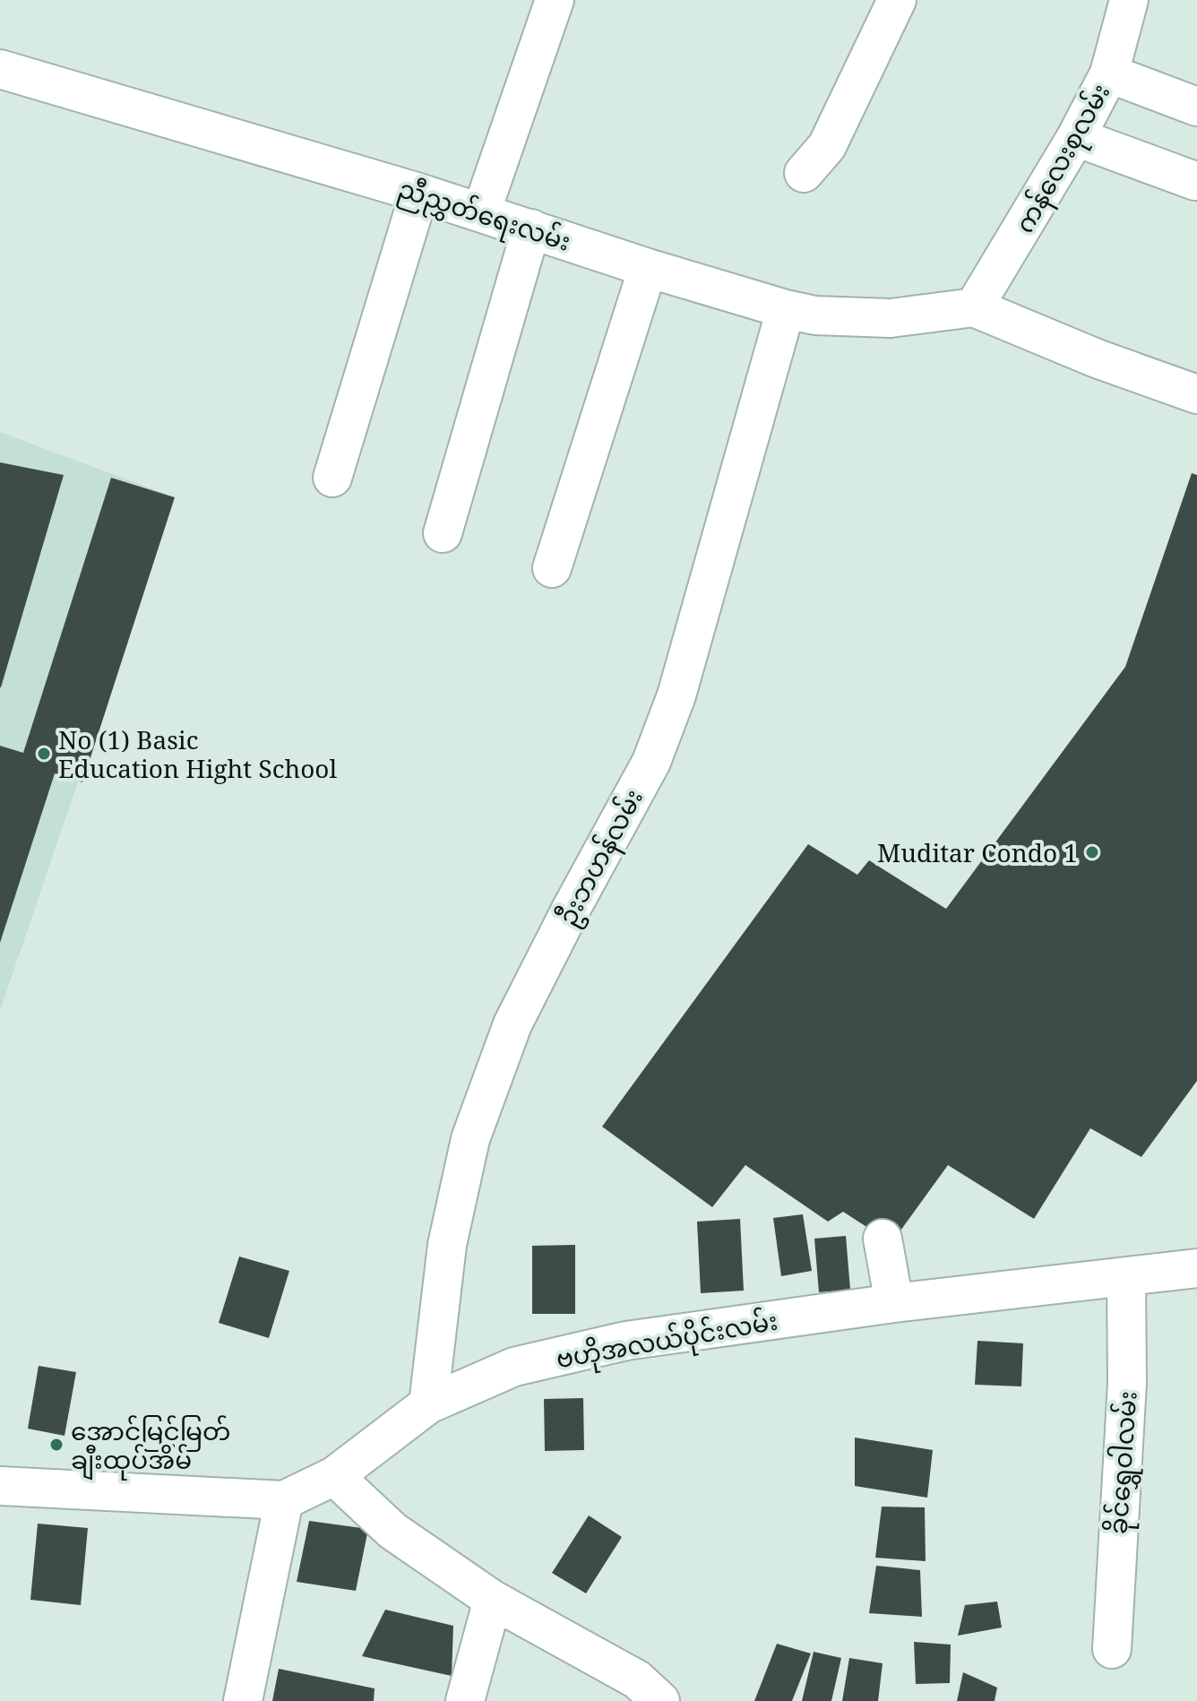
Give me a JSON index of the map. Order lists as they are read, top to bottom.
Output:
{
  "streets": {
    "street": [
      "ကန်လေးစုလမ်း",
      "ညီညွှတ်ရေးလမ်း",
      "ဦးဘဟန်လမ်း",
      "ဗဟိုအလယ်ပိုင်းလမ်း",
      "ခိုင်ရွှေဝါလမ်း"
    ]
  },
  "crossings": [
    ["ကန်လေးစုလမ်း", "ညီညွှတ်ရေးလမ်း"],
    ["ညီညွှတ်ရေးလမ်း", "ဦးဘဟန်လမ်း"],
    ["ဦးဘဟန်လမ်း", "ဗဟိုအလယ်ပိုင်းလမ်း"],
    ["ဗဟိုအလယ်ပိုင်းလမ်း", "ခိုင်ရွှေဝါလမ်း"]
  ],
  "places": ["No (1) Basic Education Hight School", "Muditar Condo 1", "အောင်မြင့်မြတ် ချီးထုပ်အိမ်"]
}
